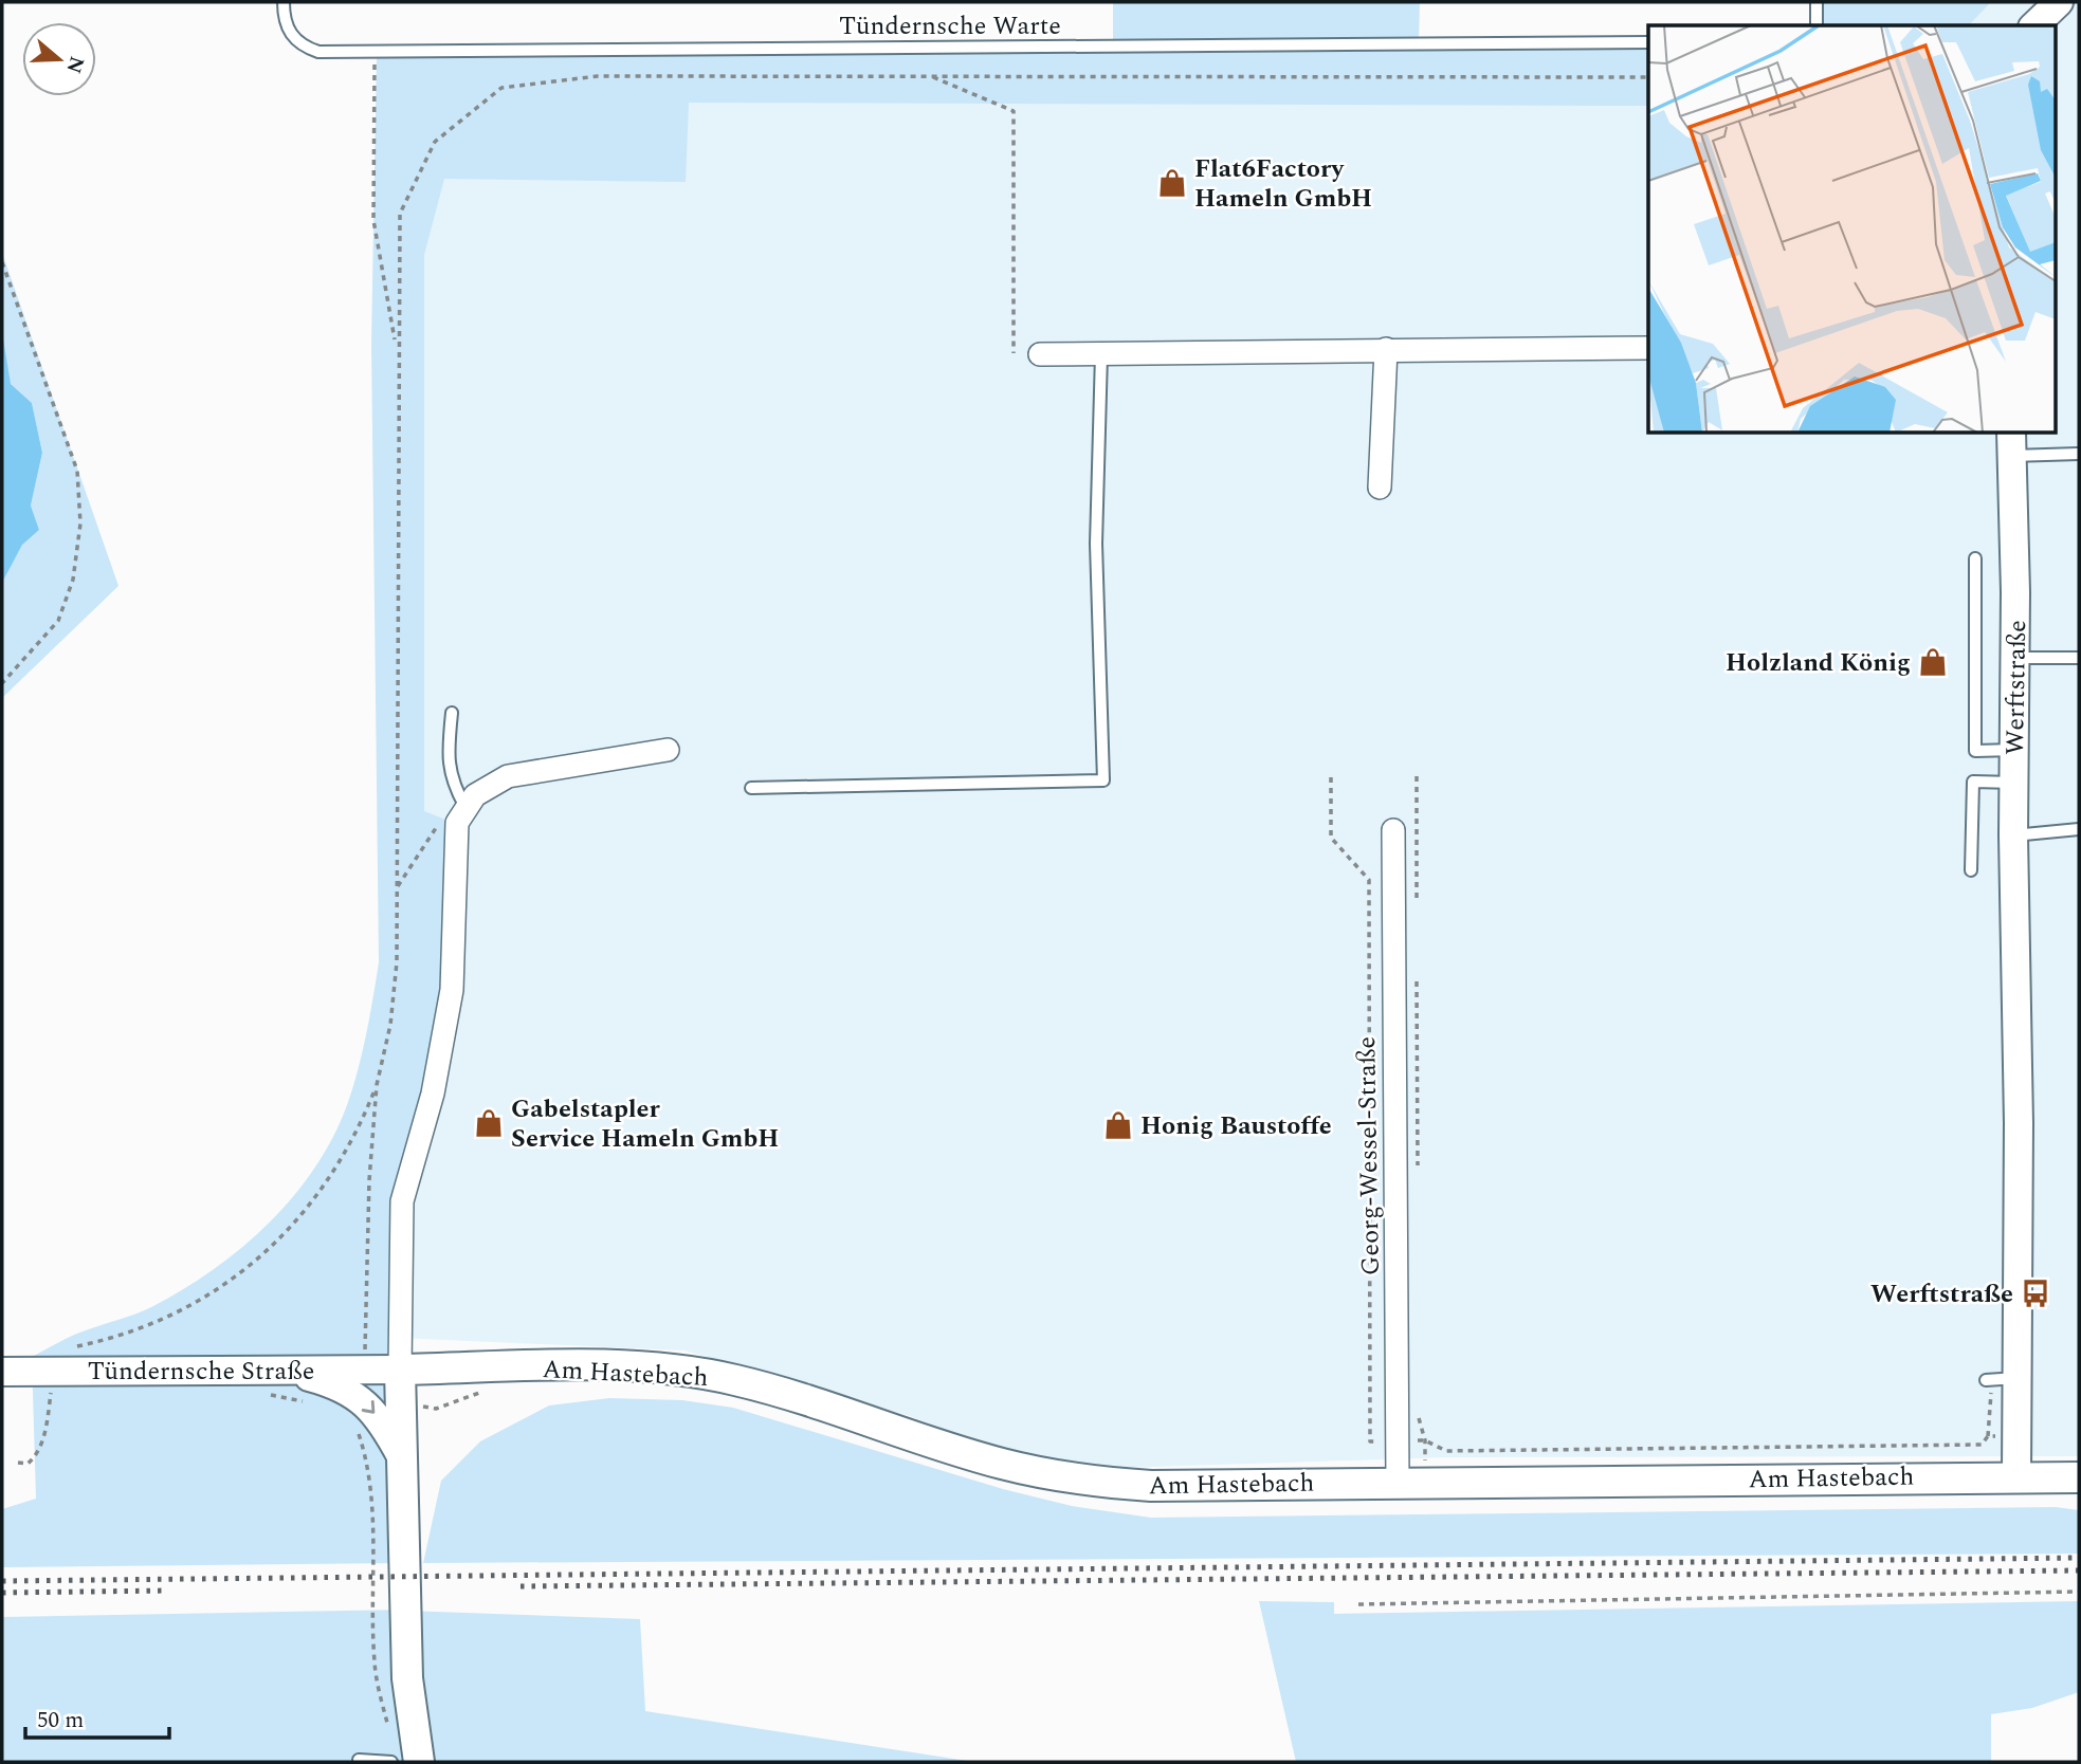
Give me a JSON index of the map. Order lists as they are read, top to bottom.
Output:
{
  "streets": {
    "main road": ["Am Hastebach"],
    "street": ["Werftstraße", "Georg-Wessel-Straße", "Tündernsche Straße"],
    "lane": ["Tündernsche Warte"]
  },
  "crossings": [
    ["Werftstraße", "Am Hastebach"],
    ["Georg-Wessel-Straße", "Am Hastebach"],
    ["Tündernsche Straße", "Am Hastebach"]
  ],
  "places": {
    "shop": [
      "Flat6Factory Hameln GmbH",
      "Holzland König",
      "Gabelstapler Service Hameln GmbH",
      "Honig Baustoffe"
    ],
    "bus stop": ["Werftstraße"]
  },
  "scale_bar": "50 m",
  "north": "right"
}
